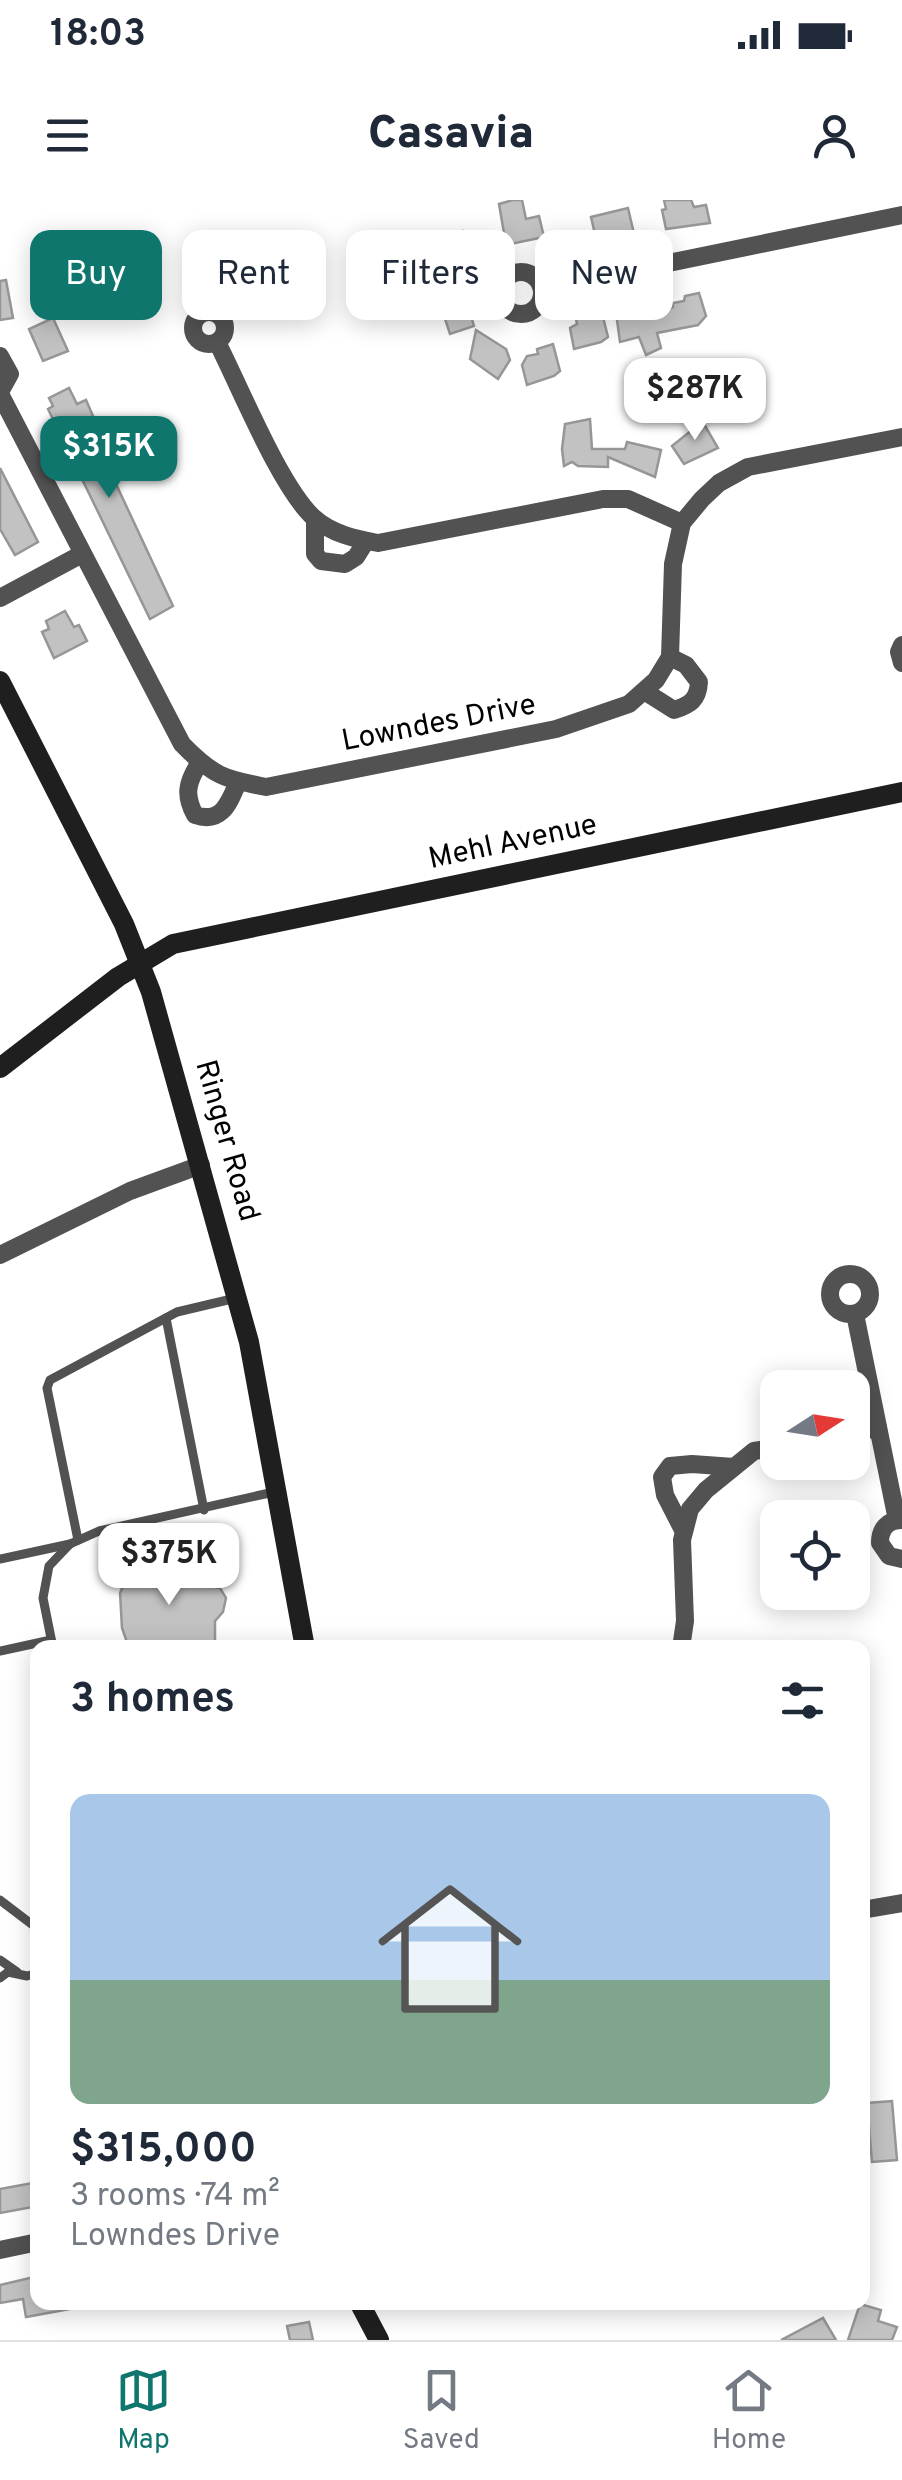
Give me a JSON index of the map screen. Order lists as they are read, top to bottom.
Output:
{
  "streets": {
    "street": ["Lowndes Drive", "Mehl Avenue", "Ringer Road"]
  },
  "crossings": [
    ["Mehl Avenue", "Ringer Road"]
  ],
  "north": "right",
  "page": {
    "status": "18:03",
    "header": "Casavia",
    "chip": [
      "Buy",
      "Rent",
      "Filters",
      "New"
    ],
    "price": ["$287K", "$315K", "$375K"],
    "heading": "3 homes",
    "list": [
      {
        "name": "$315,000",
        "note": "3 rooms · 74 m² · Lowndes Drive"
      }
    ],
    "tabs": ["Map", "Saved", "Home"]
  }
}
